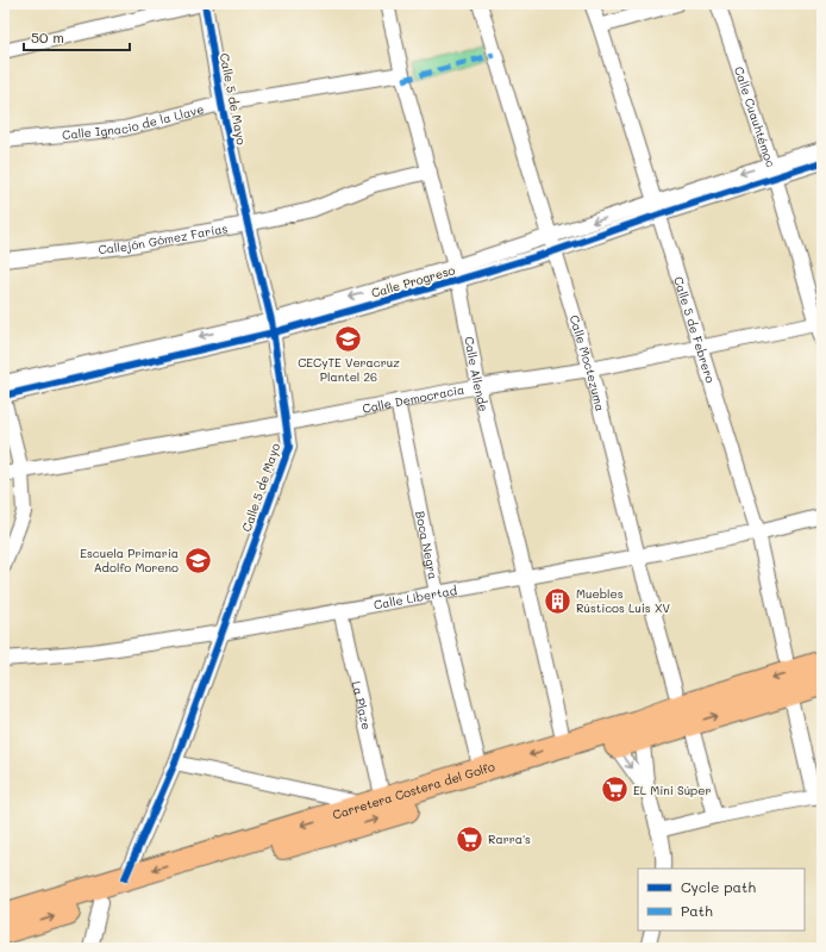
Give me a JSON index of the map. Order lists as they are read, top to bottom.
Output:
{
  "streets": {
    "main road": ["Carretera Costera del Golfo"],
    "street": [
      "Calle 5 de Mayo",
      "Calle Cuauhtémoc",
      "Calle Ignacio de la Llave",
      "Callejón Gómez Farías",
      "Calle Progreso",
      "Calle 5 de Febrero",
      "Calle Moctezuma",
      "Calle Allende",
      "Calle Democracia",
      "Boca Negra",
      "Calle Libertad",
      "La Plaze"
    ]
  },
  "crossings": [
    ["Calle 5 de Mayo", "Calle Ignacio de la Llave"],
    ["Calle 5 de Mayo", "Callejón Gómez Farías"],
    ["Calle 5 de Mayo", "Calle Progreso"],
    ["Calle 5 de Mayo", "Calle Democracia"],
    ["Calle 5 de Mayo", "Calle Libertad"],
    ["Calle 5 de Mayo", "Carretera Costera del Golfo"],
    ["Calle Cuauhtémoc", "Calle Progreso"],
    ["Calle Cuauhtémoc", "Calle Democracia"],
    ["Calle Ignacio de la Llave", "Calle Allende"],
    ["Callejón Gómez Farías", "Calle Allende"],
    ["Calle Progreso", "Calle 5 de Febrero"],
    ["Calle Progreso", "Calle Moctezuma"],
    ["Calle Progreso", "Calle Allende"],
    ["Calle 5 de Febrero", "Calle Democracia"],
    ["Calle 5 de Febrero", "Calle Libertad"],
    ["Calle Moctezuma", "Calle Democracia"],
    ["Calle Moctezuma", "Calle Libertad"],
    ["Calle Moctezuma", "Carretera Costera del Golfo"],
    ["Calle Allende", "Calle Democracia"],
    ["Calle Allende", "Calle Libertad"],
    ["Calle Allende", "Carretera Costera del Golfo"],
    ["Calle Democracia", "Boca Negra"],
    ["Boca Negra", "Calle Libertad"],
    ["Boca Negra", "Carretera Costera del Golfo"],
    ["Calle Libertad", "La Plaze"],
    ["La Plaze", "Carretera Costera del Golfo"]
  ],
  "places": {
    "school or university": ["CECyTE Veracruz Plantel 26", "Escuela Primaria Adolfo Moreno"],
    "building": ["Muebles Rústicos Luis XV"],
    "supermarket": ["EL Mini Súper", "Rarra's"]
  },
  "legend": ["Cycle path", "Path"],
  "scale_bar": "50 m"
}
